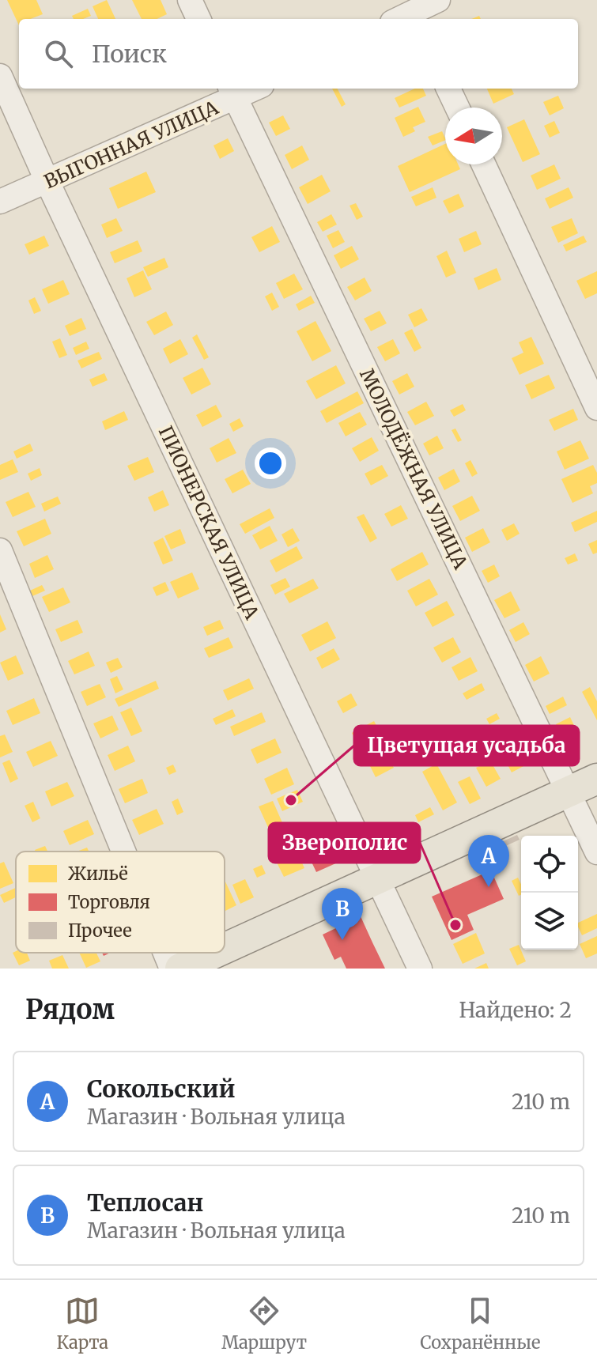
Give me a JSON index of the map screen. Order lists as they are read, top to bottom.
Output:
{
  "streets": {
    "street": ["ВЫГОННАЯ УЛИЦА", "МОЛОДЁЖНАЯ УЛИЦА", "ПИОНЕРСКАЯ УЛИЦА"]
  },
  "crossings": [
    ["ВЫГОННАЯ УЛИЦА", "МОЛОДЁЖНАЯ УЛИЦА"],
    ["ВЫГОННАЯ УЛИЦА", "ПИОНЕРСКАЯ УЛИЦА"]
  ],
  "places": ["Цветущая усадьба", "Зверополис"],
  "legend": ["Жильё", "Торговля", "Прочее"],
  "north": "left",
  "page": {
    "search": "Поиск",
    "pins": ["A", "B"],
    "heading": ["Рядом", "Найдено: 2"],
    "list": [
      {
        "mark": "A",
        "name": "Сокольский",
        "note": "Магазин · Вольная улица",
        "value": "210 m"
      },
      {
        "mark": "B",
        "name": "Теплосан",
        "note": "Магазин · Вольная улица",
        "value": "210 m"
      }
    ],
    "nav": ["Карта", "Маршрут", "Сохранённые"]
  }
}
